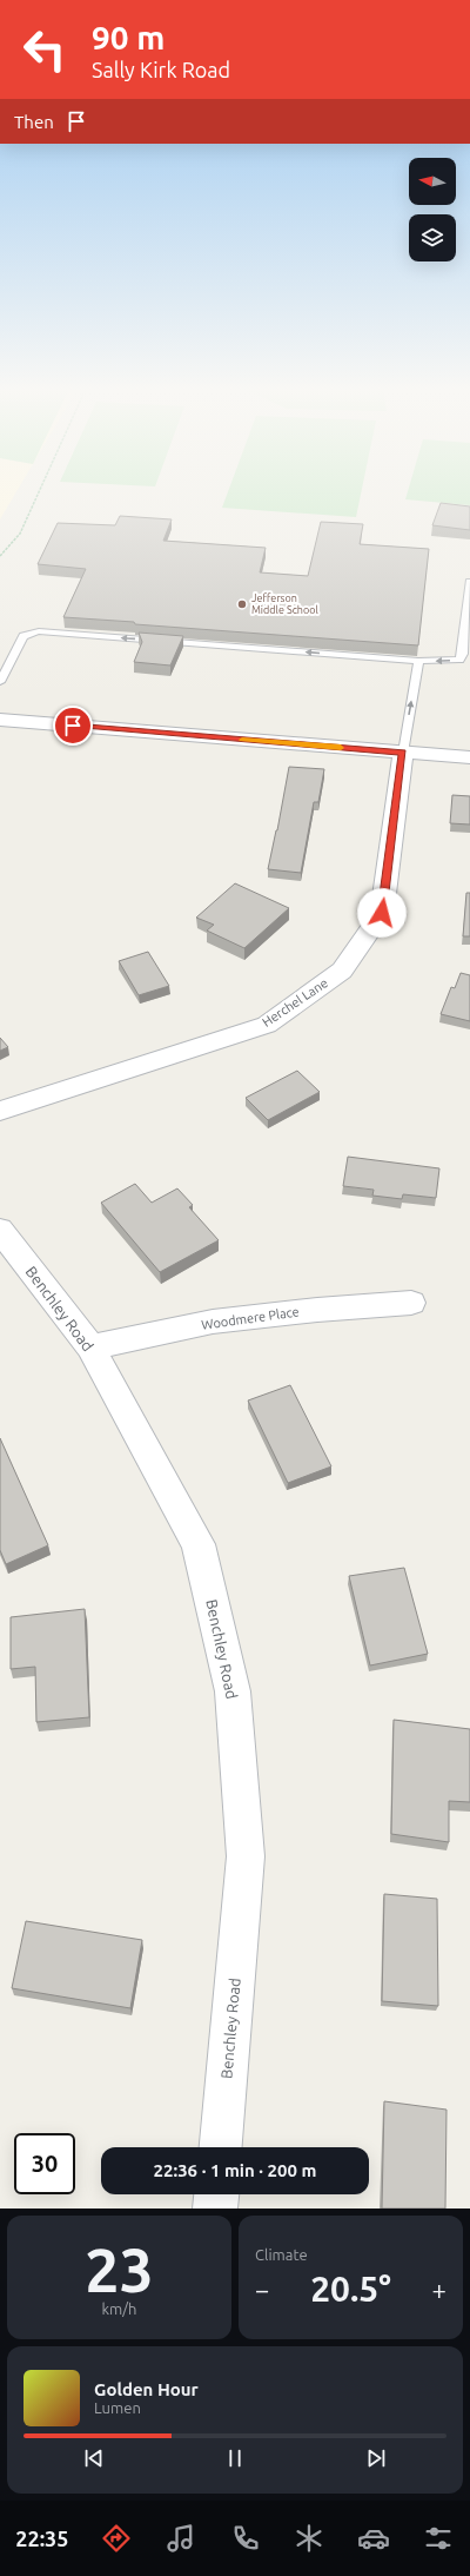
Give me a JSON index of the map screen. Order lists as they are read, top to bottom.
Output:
{
  "streets": {
    "street": ["Herchel Lane", "Benchley Road", "Woodmere Place"]
  },
  "crossings": [
    ["Benchley Road", "Woodmere Place"]
  ],
  "places": ["Jefferson Middle School"],
  "north": "left",
  "page": {
    "turn": ["90 m", "Sally Kirk Road"],
    "then": "Then",
    "limit": "30",
    "trip": "22:36 · 1 min · 200 m",
    "tile": [
      ["23", "km/h"],
      "Climate"
    ],
    "heat": ["−", "20.5°", "+"],
    "song": ["Golden Hour", "Lumen"],
    "tabs": "22:35"
  }
}
